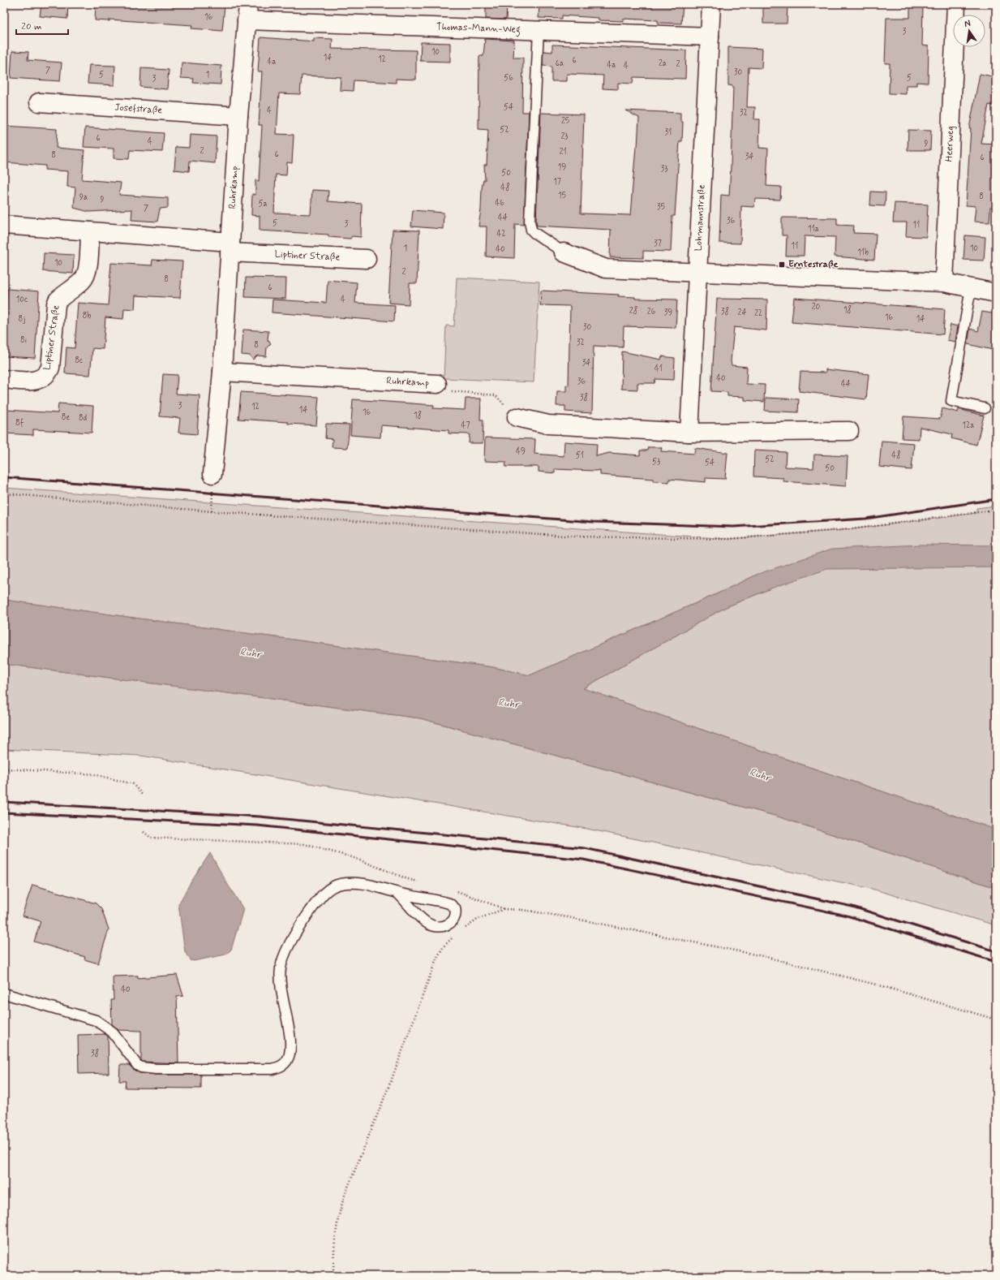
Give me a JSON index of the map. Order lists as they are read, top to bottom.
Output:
{
  "streets": {
    "street": [
      "Thomas-Mann-Weg",
      "Josefstraße",
      "Heerweg",
      "Ruhrkamp",
      "Lohmannstraße",
      "Liptiner Straße"
    ]
  },
  "crossings": [
    ["Thomas-Mann-Weg", "Ruhrkamp"],
    ["Thomas-Mann-Weg", "Lohmannstraße"],
    ["Josefstraße", "Ruhrkamp"],
    ["Ruhrkamp", "Liptiner Straße"]
  ],
  "water": ["Ruhr"],
  "places": {
    "transit": ["Erntestraße"]
  },
  "house_numbers": [
    "16",
    "3",
    "10",
    "14",
    "12",
    "6",
    "4a",
    "6a",
    "2a",
    "2",
    "4a",
    "4",
    "7",
    "30",
    "5",
    "1",
    "56",
    "5",
    "3",
    "54",
    "4",
    "32",
    "25",
    "52",
    "31",
    "23",
    "6",
    "4",
    "9",
    "2",
    "21",
    "6",
    "8",
    "34",
    "6",
    "19",
    "33",
    "50",
    "17",
    "48",
    "15",
    "8",
    "9a",
    "9",
    "46",
    "5a",
    "35",
    "7",
    "44",
    "36",
    "5",
    "3",
    "11",
    "11a",
    "42",
    "37",
    "11",
    "1",
    "10",
    "40",
    "11b",
    "10",
    "2",
    "8",
    "6",
    "10c",
    "4",
    "20",
    "18",
    "28",
    "26",
    "38",
    "39",
    "24",
    "22",
    "8b",
    "16",
    "8j",
    "14",
    "30",
    "8i",
    "32",
    "8",
    "8c",
    "34",
    "41",
    "40",
    "36",
    "44",
    "38",
    "3",
    "12",
    "14",
    "16",
    "18",
    "8e",
    "8d",
    "8f",
    "47",
    "12a",
    "49",
    "51",
    "48",
    "52",
    "53",
    "54",
    "50",
    "40",
    "38"
  ],
  "scale_bar": "20 m",
  "north": "top"
}
